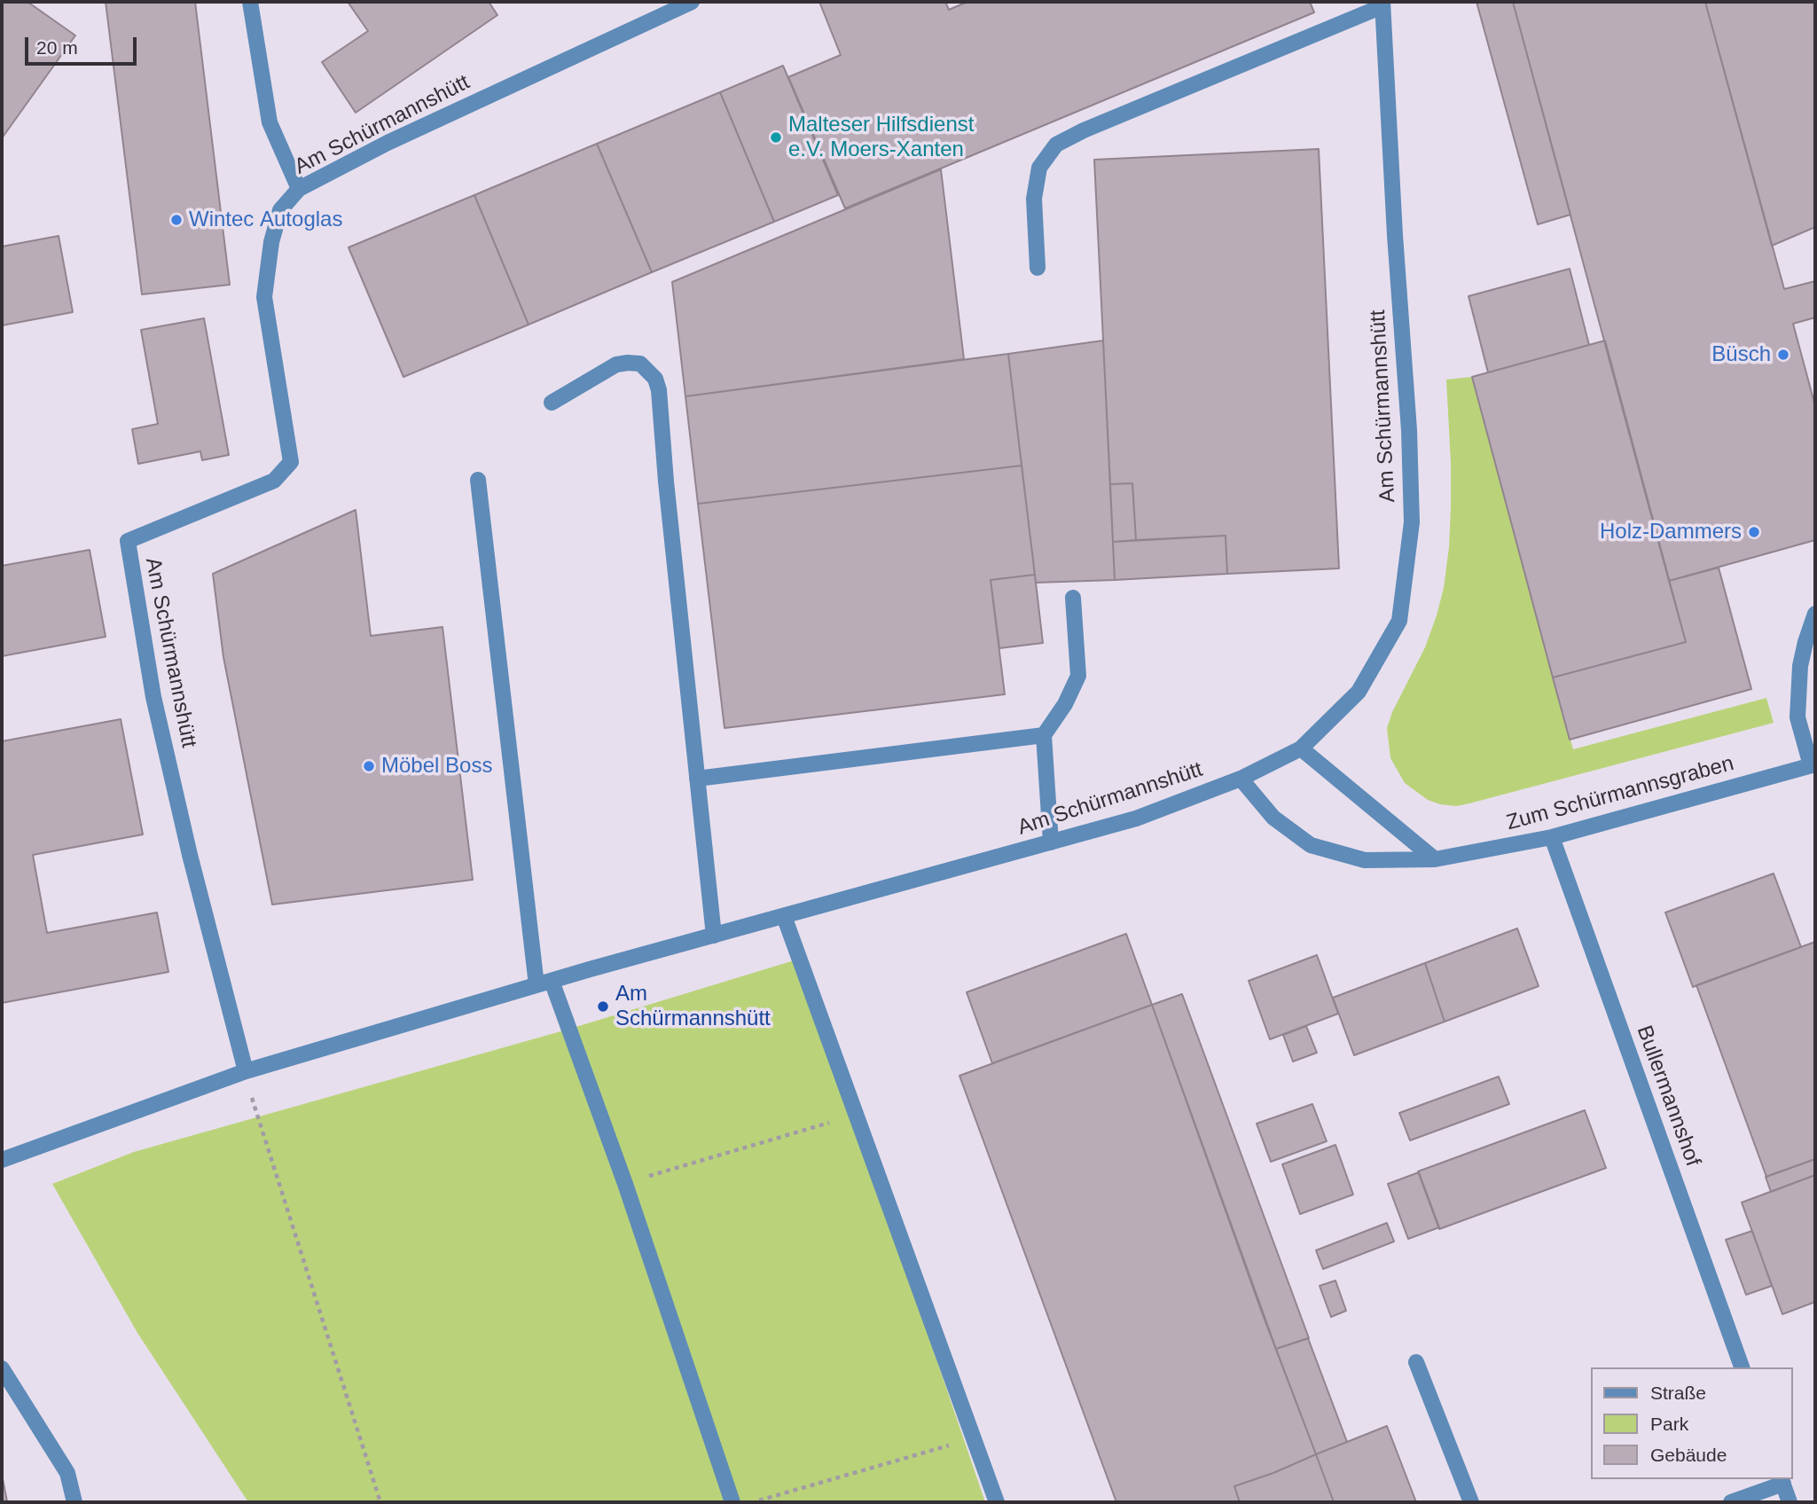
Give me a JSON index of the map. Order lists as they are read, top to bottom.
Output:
{
  "streets": {
    "street": ["Am Schürmannshütt", "Zum Schürmannsgraben", "Bullermannshof"]
  },
  "crossings": [
    ["Am Schürmannshütt", "Zum Schürmannsgraben"],
    ["Zum Schürmannsgraben", "Bullermannshof"]
  ],
  "places": [
    "Malteser Hilfsdienst e.V. Moers-Xanten",
    "Wintec Autoglas",
    "Büsch",
    "Holz-Dammers",
    "Möbel Boss",
    "Am Schürmannshütt"
  ],
  "legend": ["Straße", "Park", "Gebäude"],
  "scale_bar": "20 m"
}
